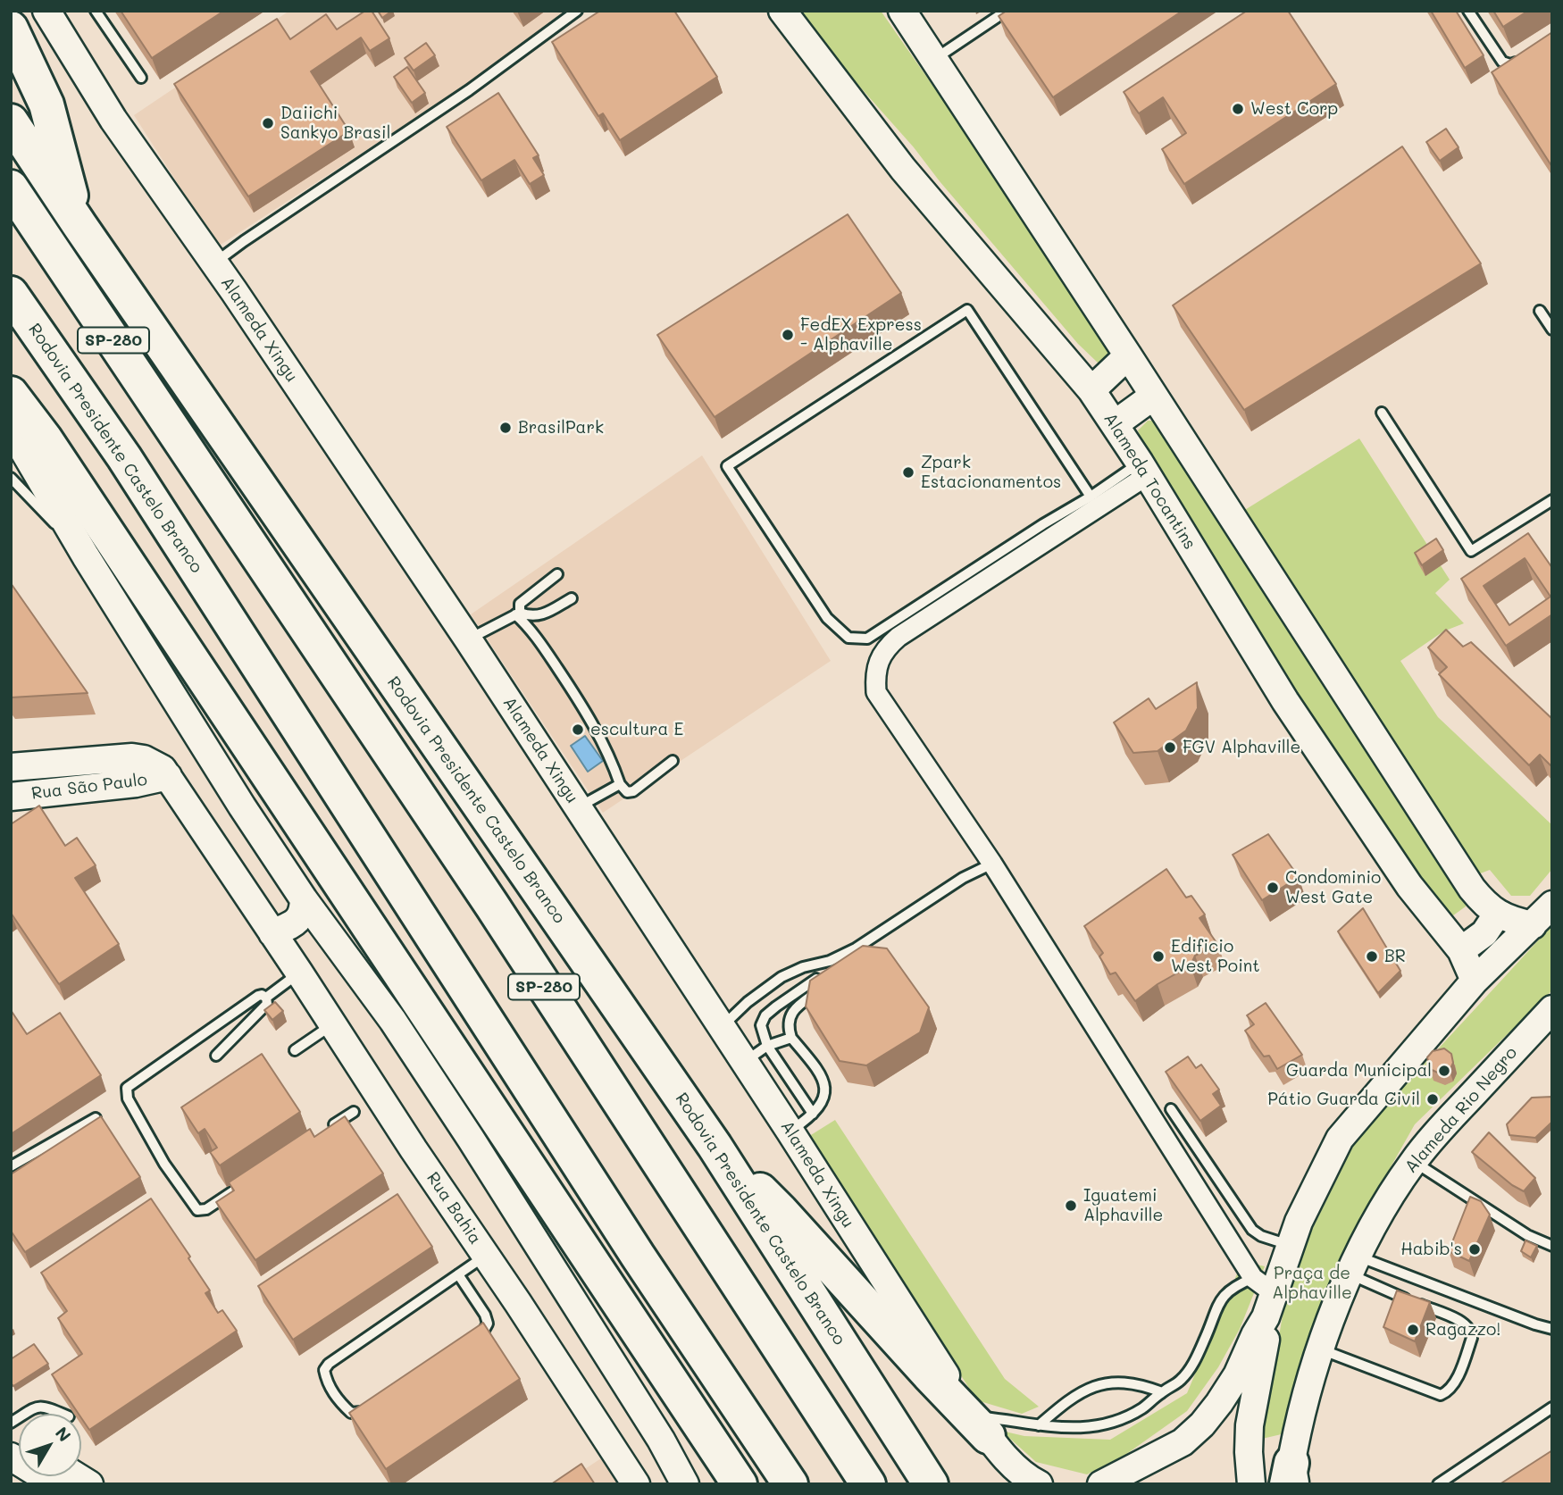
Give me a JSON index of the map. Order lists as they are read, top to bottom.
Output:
{
  "streets": {
    "highway": ["SP-280", "Rodovia Presidente Castelo Branco"],
    "main road": [
      "Alameda Xingu",
      "Alameda Tocantins",
      "Rua São Paulo",
      "Alameda Rio Negro",
      "Rua Bahia"
    ]
  },
  "crossings": [
    ["Rua São Paulo", "Rua Bahia"]
  ],
  "parks": ["Praça de Alphaville"],
  "places": [
    "West Corp",
    "Daiichi Sankyo Brasil",
    "FedEX Express - Alphaville",
    "BrasilPark",
    "Zpark Estacionamentos",
    "escultura E",
    "FGV Alphaville",
    "Condominio West Gate",
    "Edificio West Point",
    "BR",
    "Guarda Municipal",
    "Pátio Guarda Civil",
    "Iguatemi Alphaville",
    "Habib's",
    "Ragazzo!"
  ],
  "north": "top right"
}
